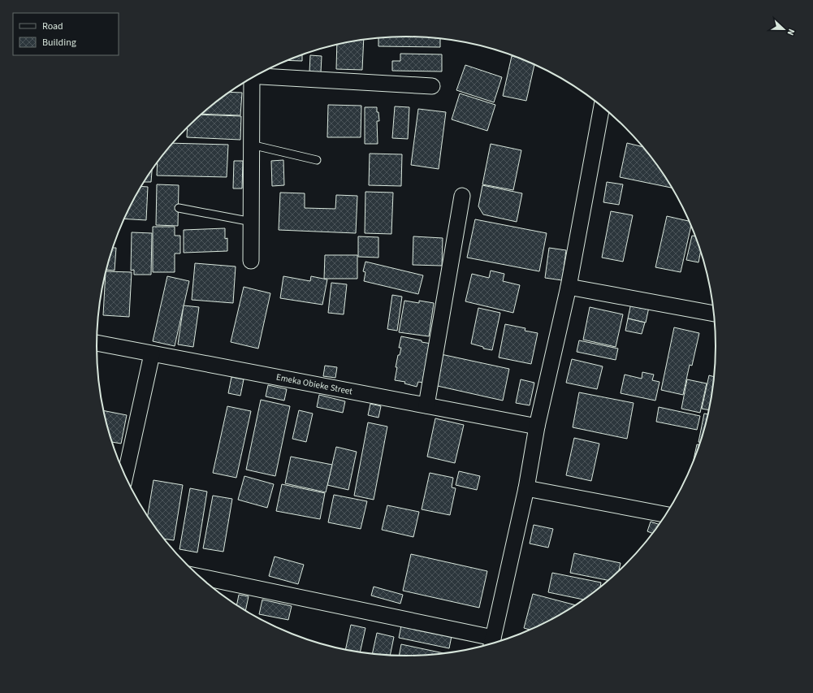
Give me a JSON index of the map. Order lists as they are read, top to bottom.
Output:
{
  "streets": {
    "street": ["Emeka Obieke Street"]
  },
  "legend": ["Road", "Building"],
  "north": "right"
}
